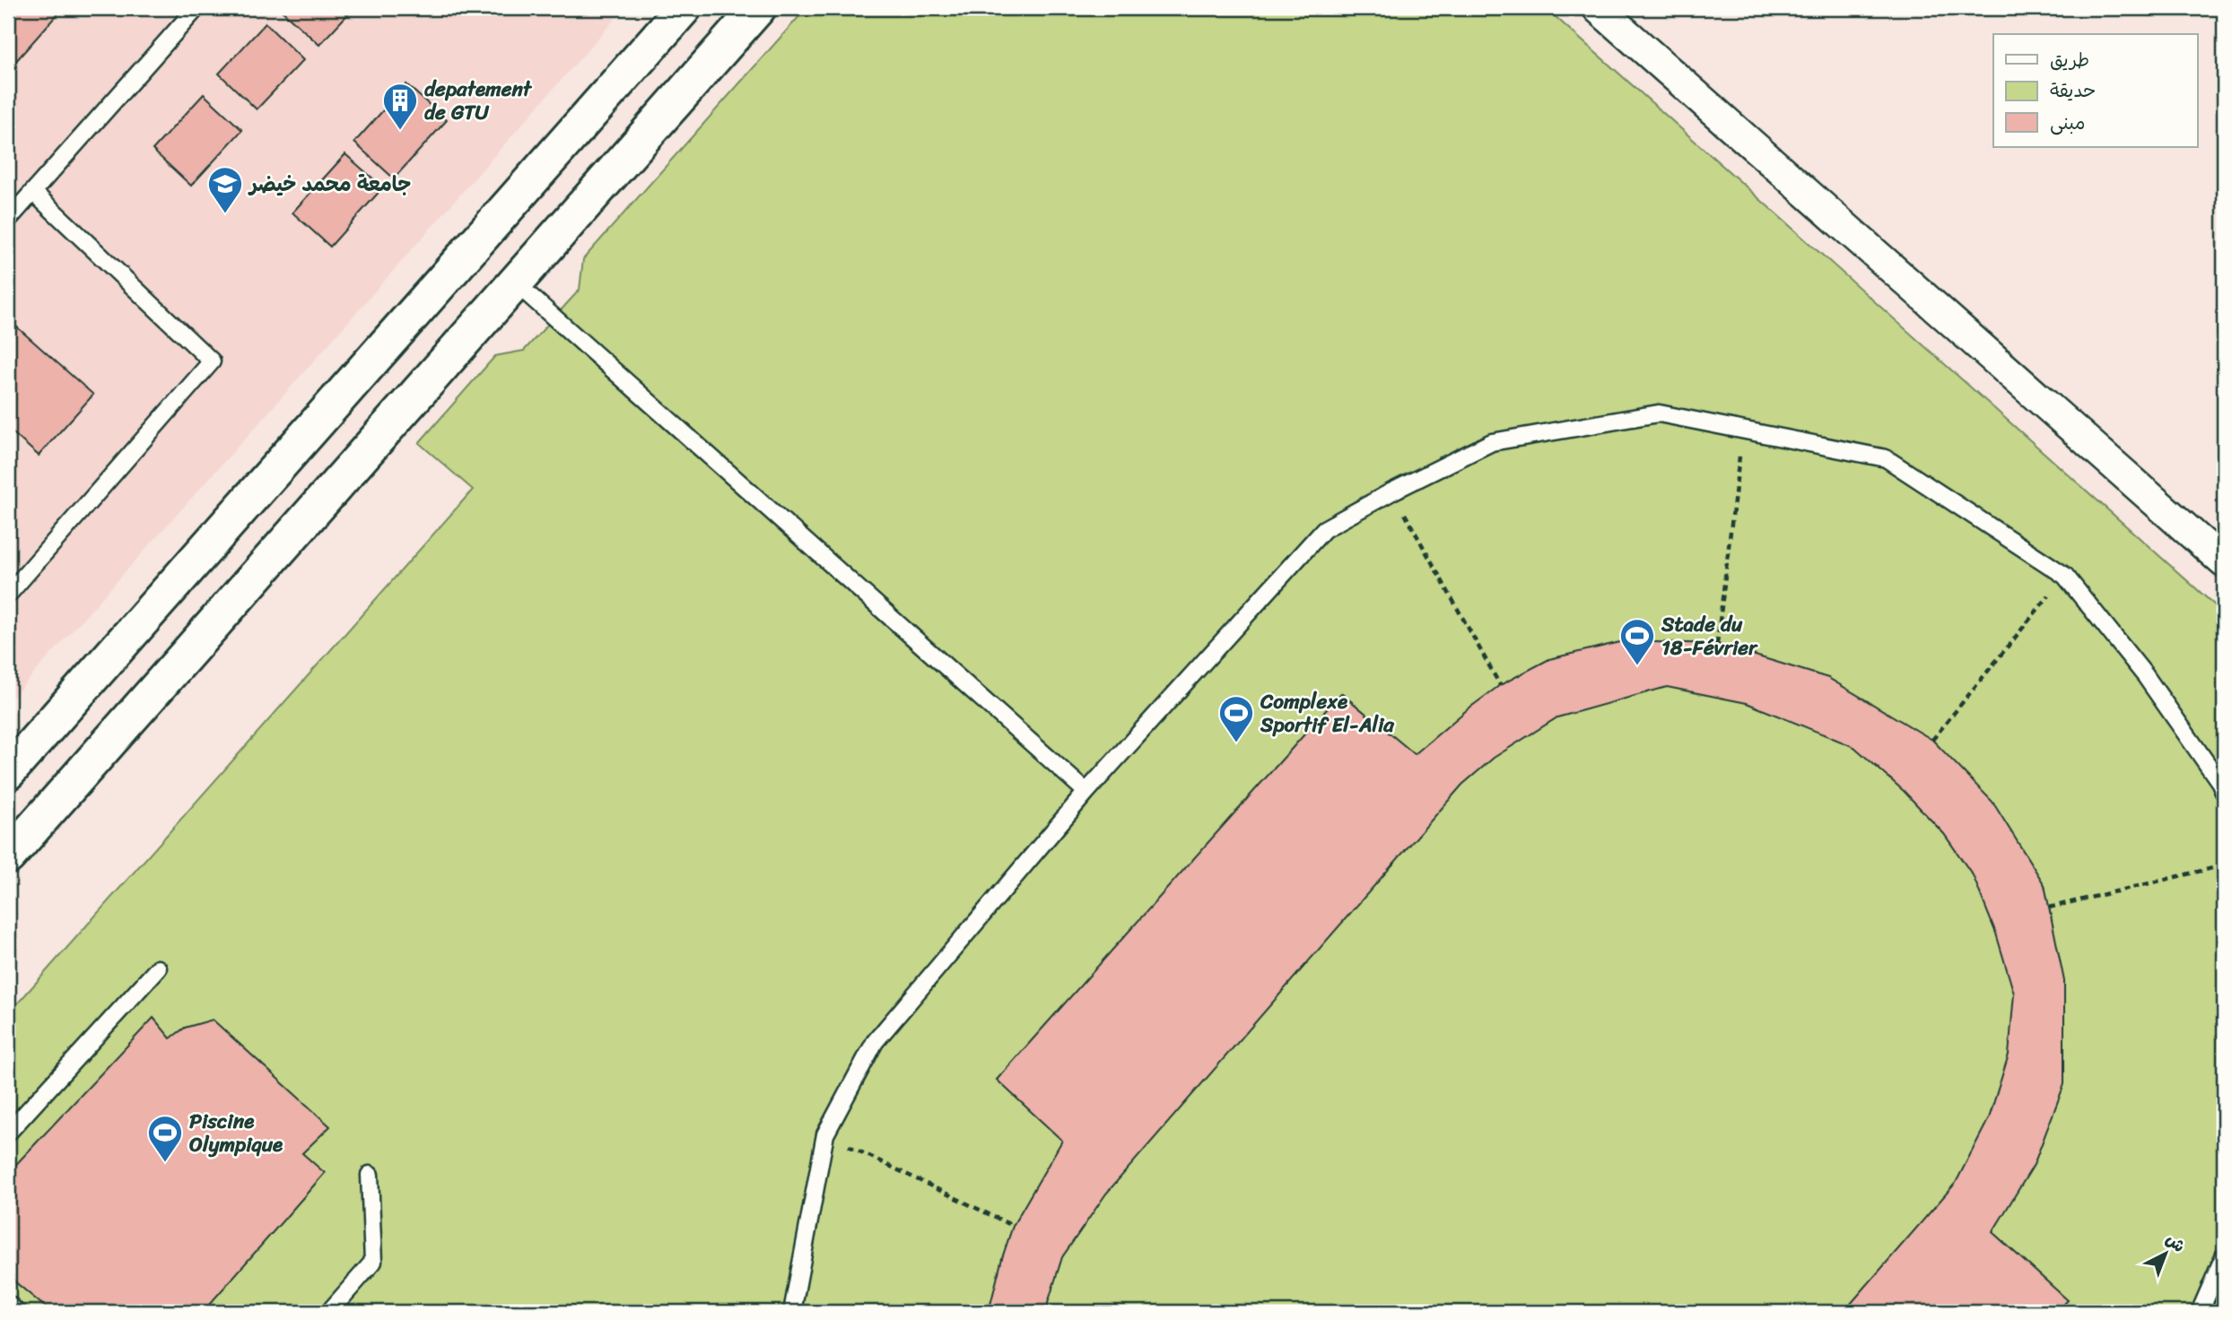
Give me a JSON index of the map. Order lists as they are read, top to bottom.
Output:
{
  "places": {
    "building": ["depatement de GTU"],
    "school or university": ["جامعة محمد خيضر"],
    "sports": ["Stade du 18-Février", "Complexe Sportif El-Alia", "Piscine Olympique"]
  },
  "legend": ["طريق", "حديقة", "مبنى"],
  "north": "top right"
}
